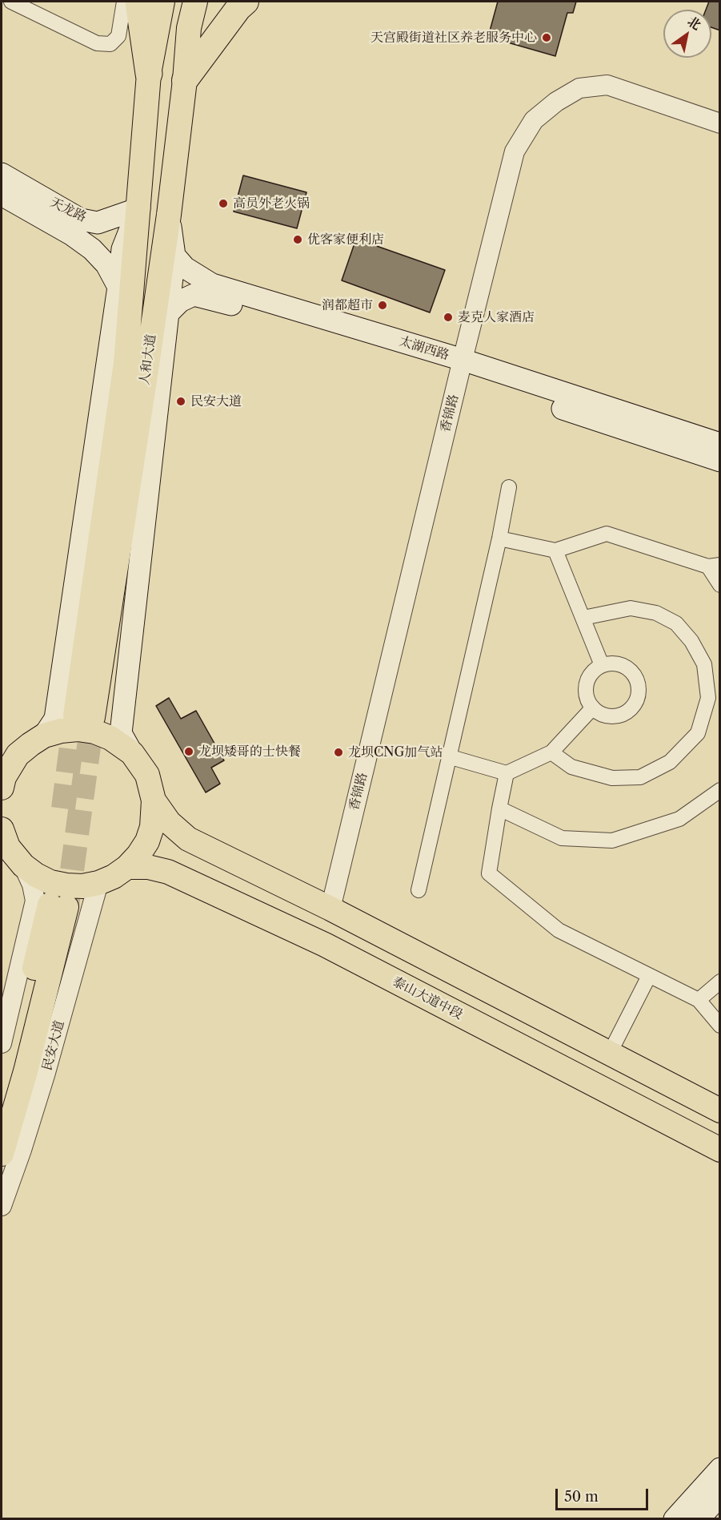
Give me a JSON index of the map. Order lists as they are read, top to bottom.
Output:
{
  "streets": {
    "main road": [
      "天龙路",
      "太湖西路",
      "人和大道",
      "泰山大道中段",
      "民安大道"
    ],
    "street": ["香锦路"]
  },
  "crossings": [
    ["天龙路", "人和大道"],
    ["太湖西路", "香锦路"]
  ],
  "places": [
    "天宫殿街道社区养老服务中心",
    "高员外老火锅",
    "优客家便利店",
    "润都超市",
    "麦克人家酒店",
    "民安大道",
    "龙坝矮哥的士快餐",
    "龙坝CNG加气站"
  ],
  "scale_bar": "50 m",
  "north": "top right"
}
